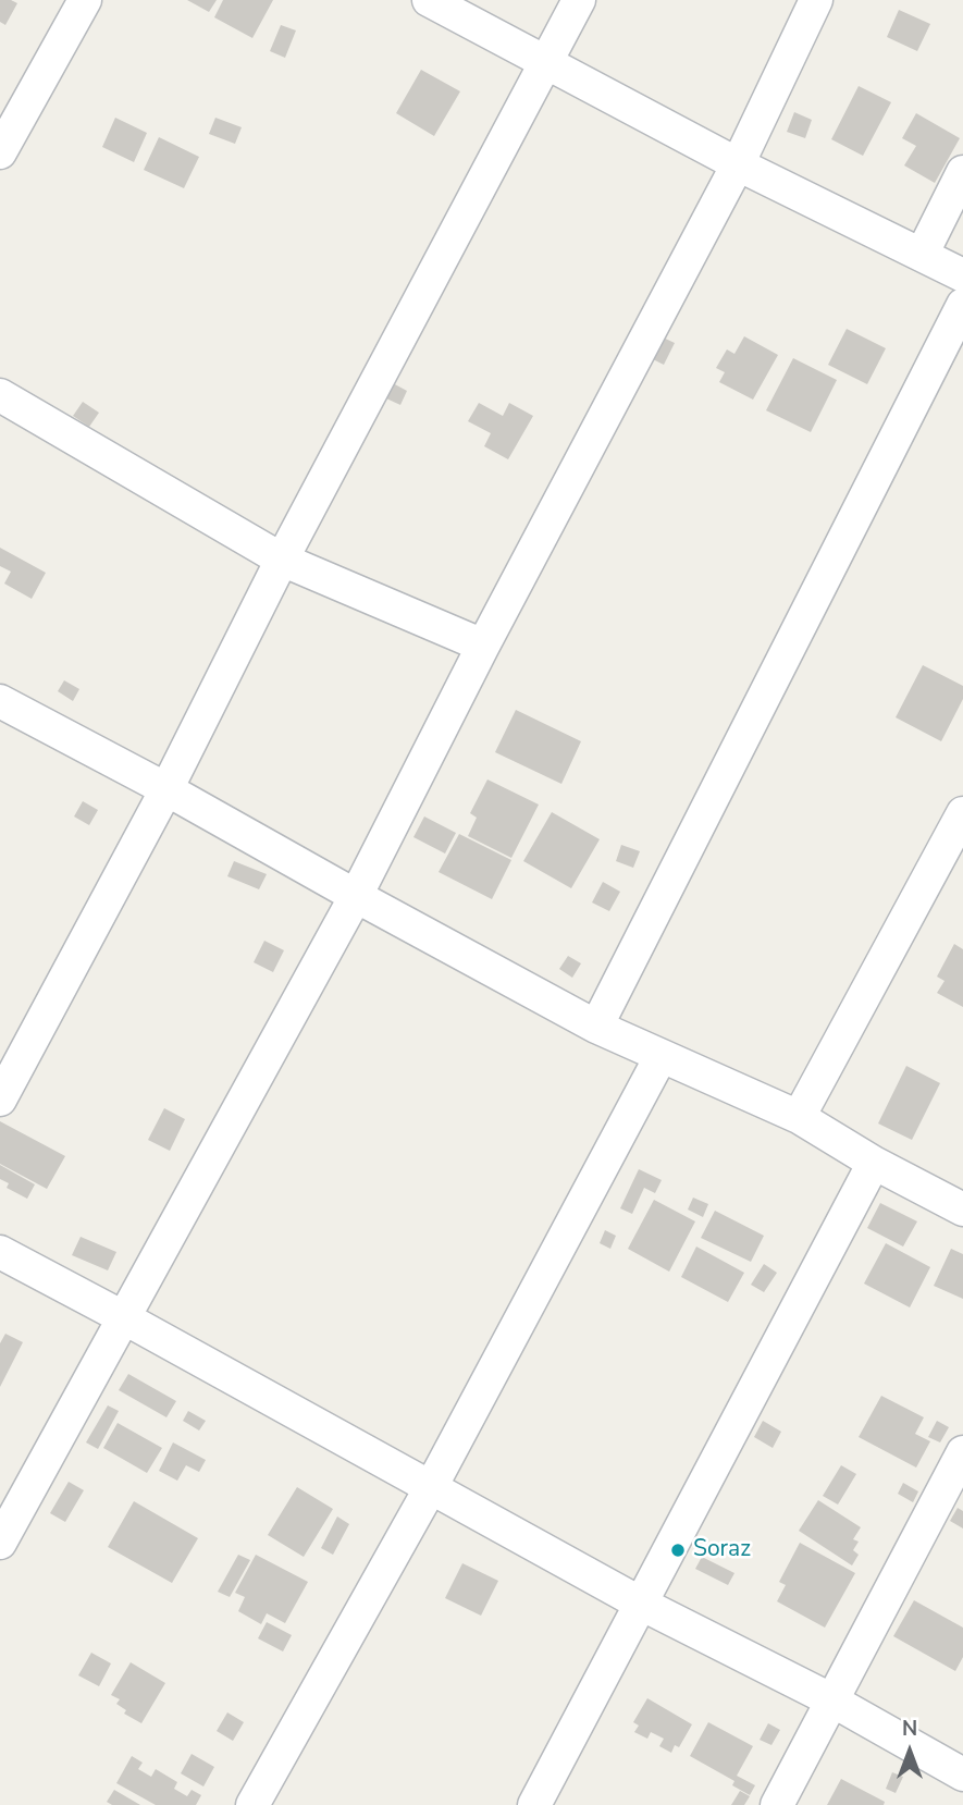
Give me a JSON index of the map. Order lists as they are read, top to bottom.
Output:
{
  "places": ["Soraz"],
  "north": "top"
}
